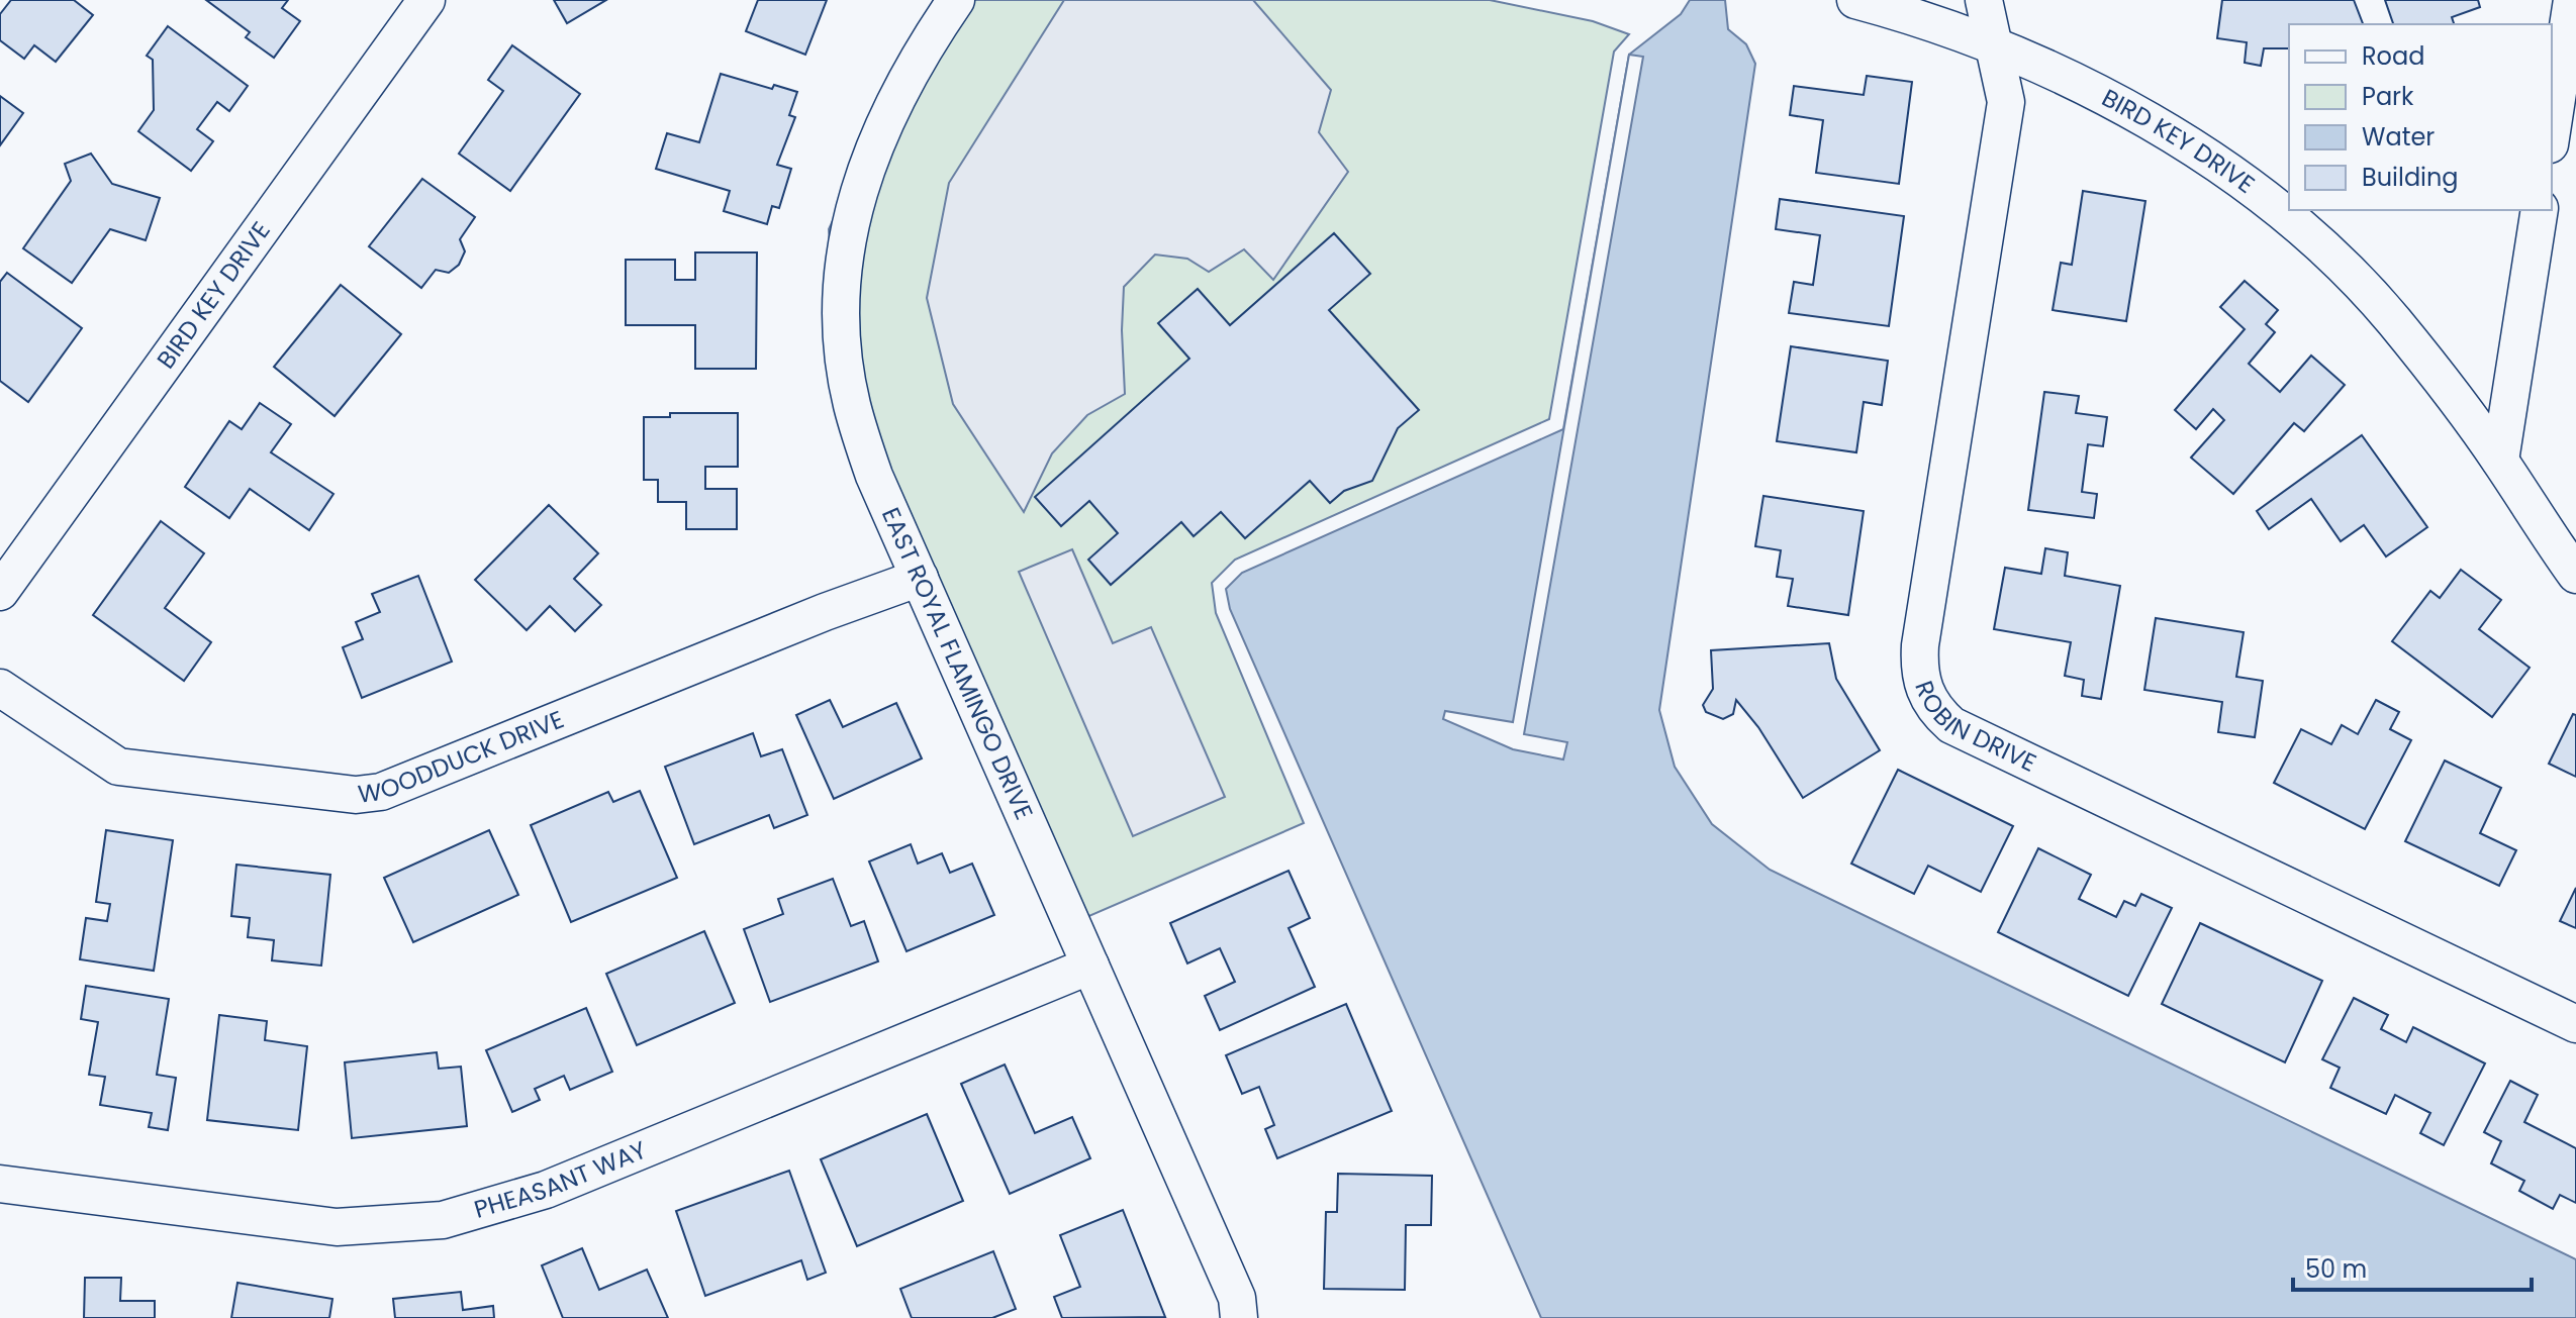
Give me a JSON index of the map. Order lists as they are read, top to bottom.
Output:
{
  "streets": {
    "street": [
      "BIRD KEY DRIVE",
      "EAST ROYAL FLAMINGO DRIVE",
      "ROBIN DRIVE",
      "WOODDUCK DRIVE",
      "PHEASANT WAY"
    ]
  },
  "crossings": [
    ["BIRD KEY DRIVE", "ROBIN DRIVE"],
    ["EAST ROYAL FLAMINGO DRIVE", "WOODDUCK DRIVE"],
    ["EAST ROYAL FLAMINGO DRIVE", "PHEASANT WAY"]
  ],
  "legend": [
    "Road",
    "Park",
    "Water",
    "Building"
  ],
  "scale_bar": "50 m"
}
